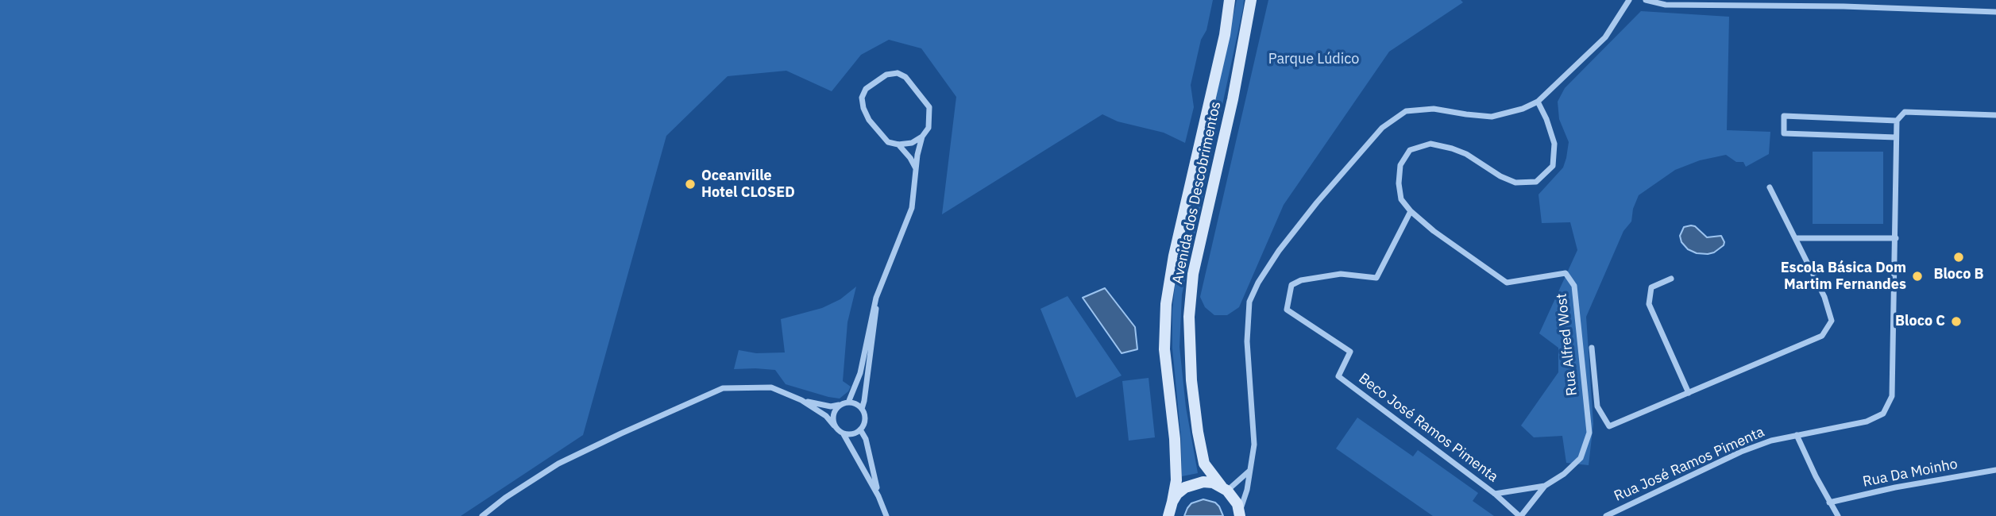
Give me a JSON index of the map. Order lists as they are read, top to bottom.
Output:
{
  "streets": {
    "main road": ["Avenida dos Descobrimentos"],
    "street": [
      "Rua Alfred Wost",
      "Beco José Ramos Pimenta",
      "Rua José Ramos Pimenta",
      "Rua Da Moinho"
    ]
  },
  "crossings": [
    ["Rua Alfred Wost", "Beco José Ramos Pimenta"]
  ],
  "parks": ["Parque Lúdico"],
  "places": [
    "Oceanville Hotel CLOSED",
    "Bloco B",
    "Escola Básica Dom Martim Fernandes",
    "Bloco C"
  ]
}
